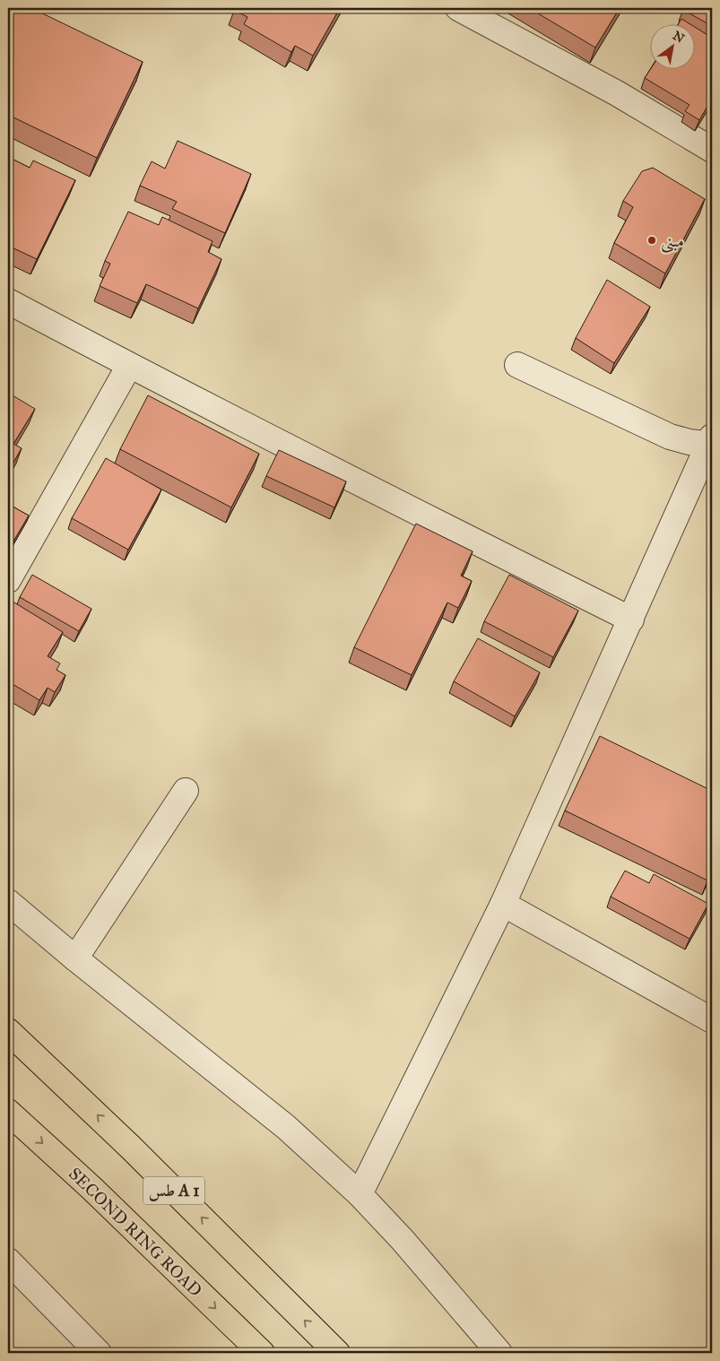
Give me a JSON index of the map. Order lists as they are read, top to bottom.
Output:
{
  "streets": {
    "highway": ["طس A 1", "SECOND RING ROAD"]
  },
  "places": ["مبنى"],
  "north": "top right"
}
